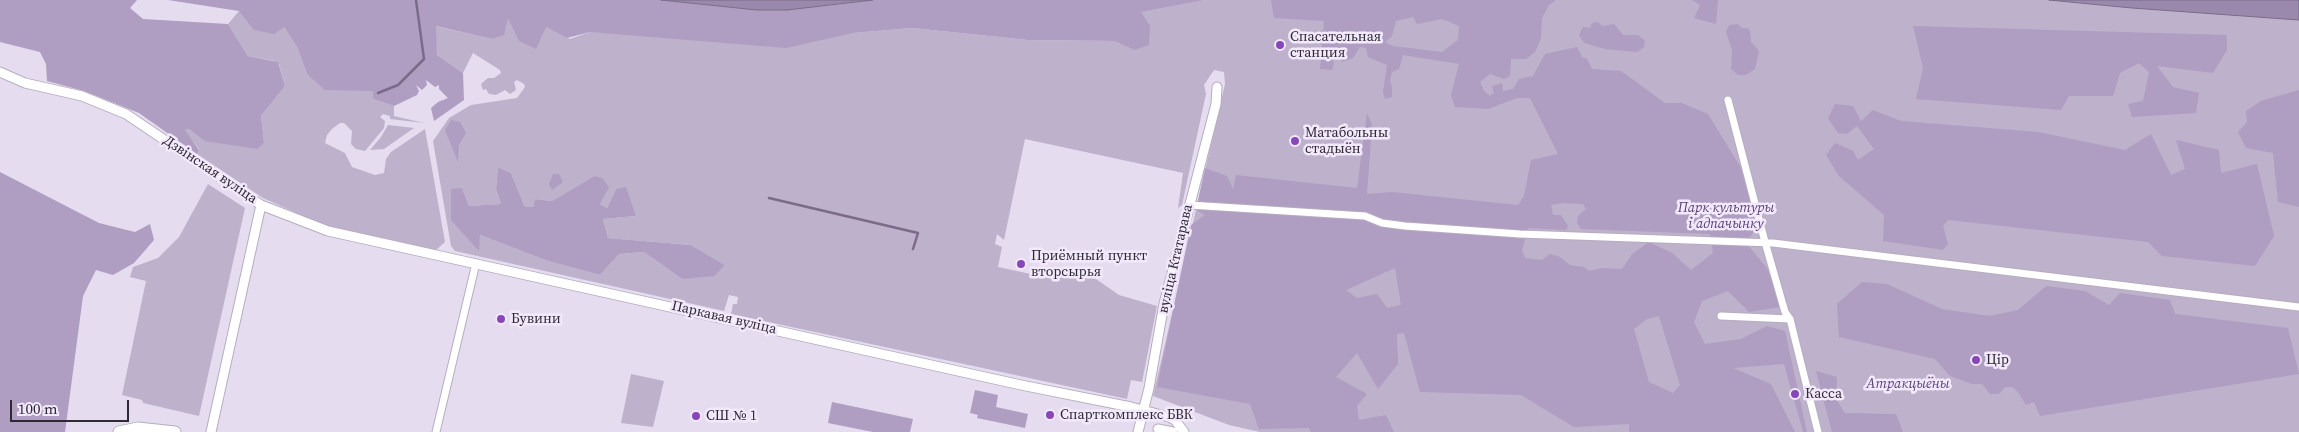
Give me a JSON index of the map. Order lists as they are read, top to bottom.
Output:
{
  "streets": {
    "street": ["Дзвінская вуліца", "вуліца Ктатарава", "Паркавая вуліца"]
  },
  "crossings": [
    ["Дзвінская вуліца", "Паркавая вуліца"],
    ["вуліца Ктатарава", "Паркавая вуліца"]
  ],
  "parks": ["Парк культуры і адпачынку", "Атракцыёны"],
  "places": [
    "Спасательная станция",
    "Матабольны стадыён",
    "Приёмный пункт вторсырья",
    "Бувини",
    "Цір",
    "Касса",
    "Спарткомплекс БВК",
    "СШ № 1"
  ],
  "scale_bar": "100 m"
}
